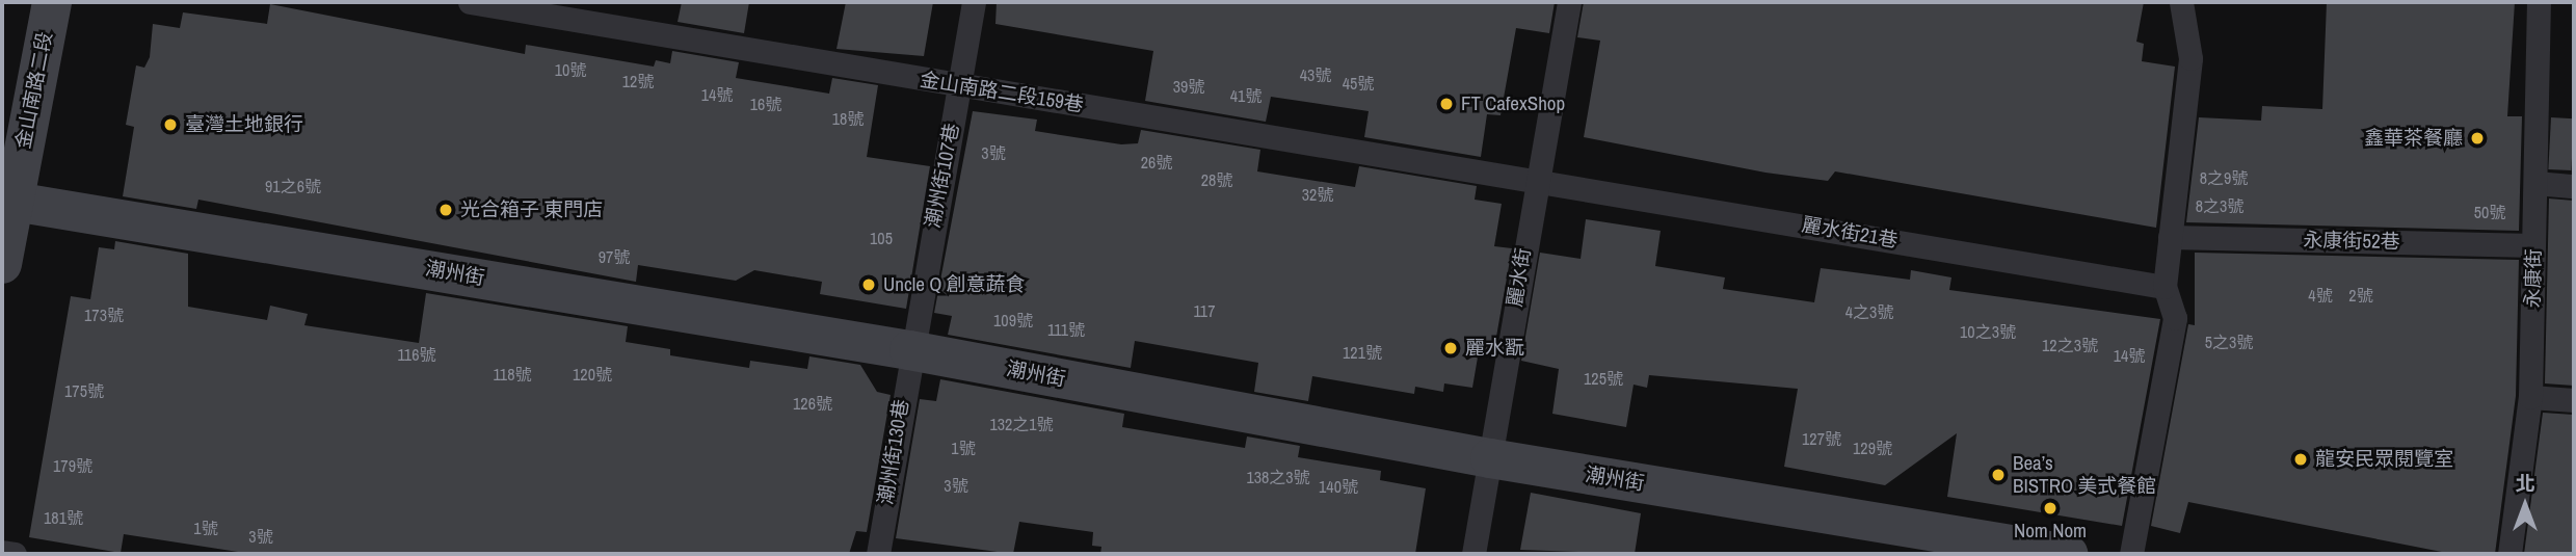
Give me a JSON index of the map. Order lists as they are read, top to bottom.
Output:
{
  "streets": {
    "street": ["金山南路二段", "潮州街"],
    "lane": [
      "金山南路二段159巷",
      "潮州街107巷",
      "麗水街21巷",
      "永康街52巷",
      "麗水街",
      "永康街",
      "潮州街130巷"
    ]
  },
  "crossings": [
    ["金山南路二段", "潮州街"],
    ["金山南路二段159巷", "潮州街107巷"],
    ["金山南路二段159巷", "麗水街21巷"],
    ["金山南路二段159巷", "麗水街"],
    ["潮州街107巷", "潮州街"],
    ["潮州街107巷", "潮州街130巷"],
    ["麗水街21巷", "麗水街"],
    ["永康街52巷", "永康街"],
    ["潮州街", "麗水街"],
    ["潮州街", "潮州街130巷"]
  ],
  "places": [
    "FT CafexShop",
    "臺灣土地銀行",
    "鑫華茶餐廳",
    "光合箱子 東門店",
    "Uncle Q 創意蔬食",
    "麗水翫",
    "龍安民眾閱覽室",
    "Bea’s BISTRO 美式餐館",
    "Nom Nom"
  ],
  "house_numbers": [
    "10號",
    "43號",
    "12號",
    "45號",
    "39號",
    "14號",
    "41號",
    "16號",
    "18號",
    "3號",
    "26號",
    "8之9號",
    "28號",
    "91之6號",
    "32號",
    "8之3號",
    "50號",
    "105",
    "97號",
    "4號",
    "2號",
    "117",
    "4之3號",
    "173號",
    "109號",
    "111號",
    "10之3號",
    "5之3號",
    "12之3號",
    "121號",
    "116號",
    "14號",
    "118號",
    "120號",
    "125號",
    "175號",
    "126號",
    "132之1號",
    "127號",
    "1號",
    "129號",
    "179號",
    "138之3號",
    "3號",
    "140號",
    "181號",
    "1號",
    "3號"
  ],
  "north": "top"
}
